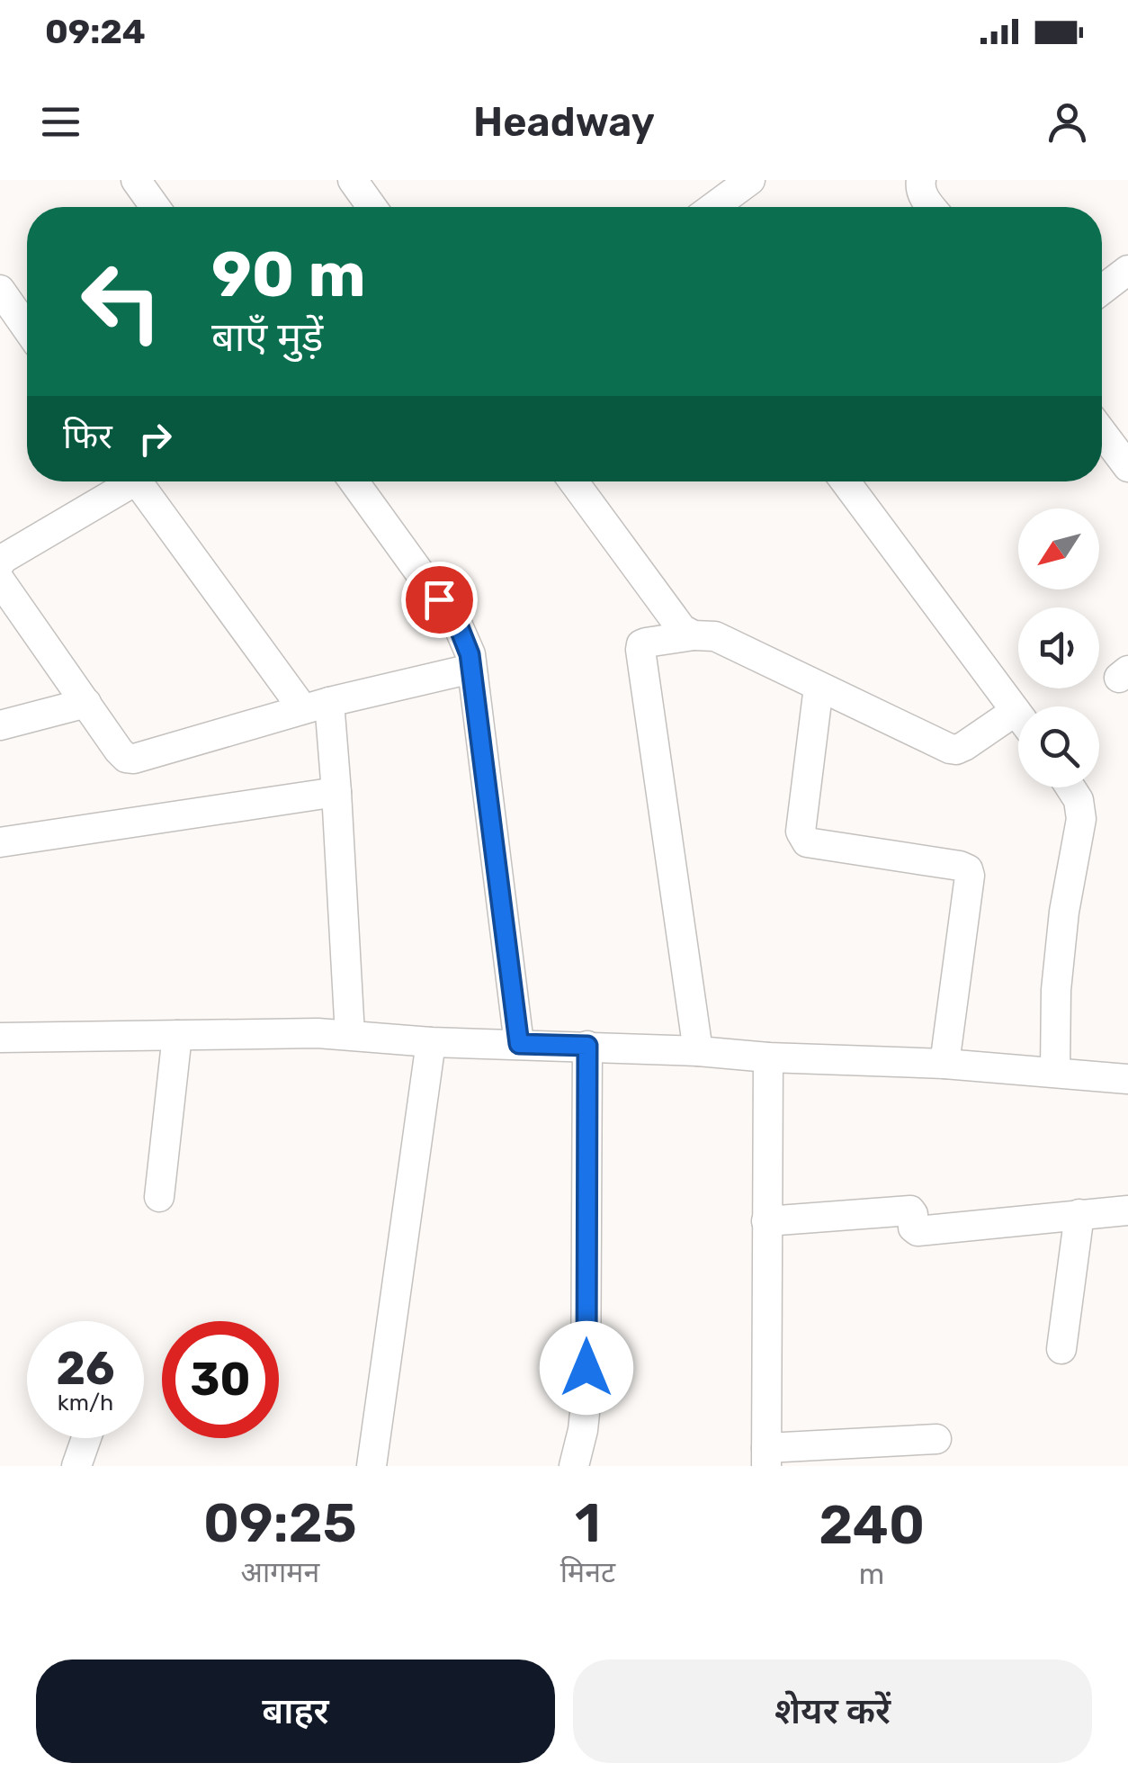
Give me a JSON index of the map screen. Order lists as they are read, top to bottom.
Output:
{
  "north": "bottom left",
  "page": {
    "status": "09:24",
    "header": "Headway",
    "turn": ["90 m", "बाएँ मुड़ें"],
    "then": "फिर",
    "speed": "26 km/h",
    "limit": "30",
    "eta": [
      "09:25",
      "आगमन",
      "1",
      "मिनट",
      "240",
      "m"
    ],
    "buttons": ["बाहर", "शेयर करें"]
  }
}
